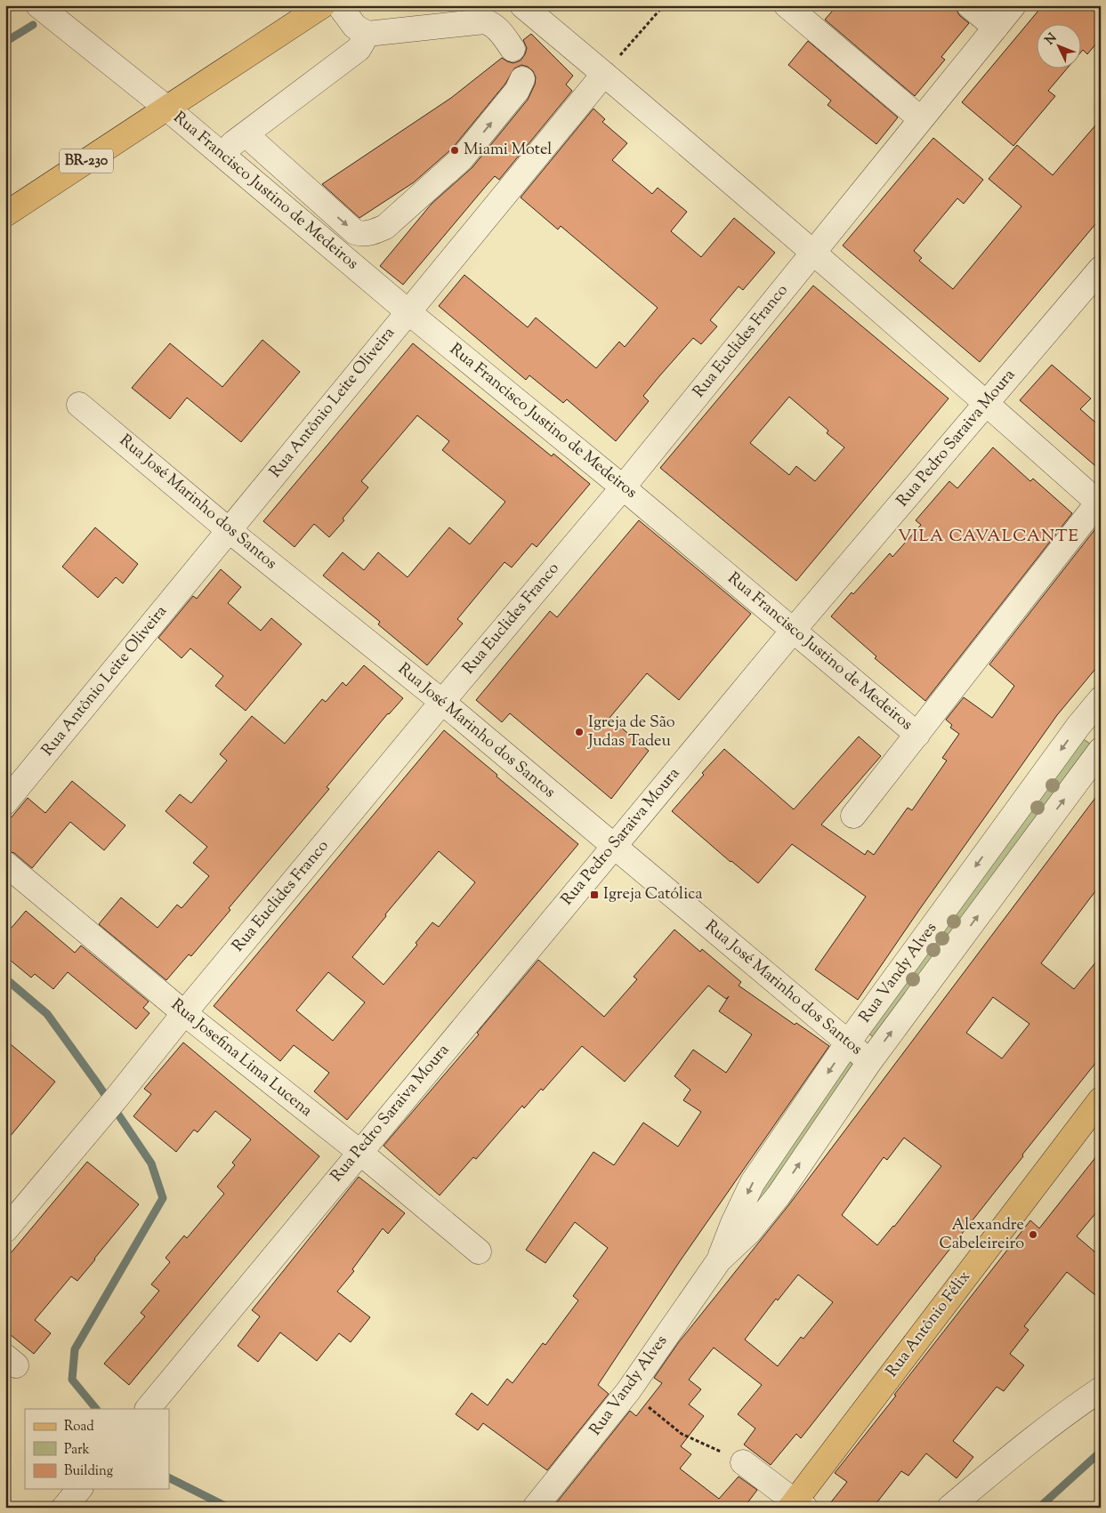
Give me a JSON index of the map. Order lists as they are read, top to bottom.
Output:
{
  "streets": {
    "main road": ["BR-230", "Rua Antônio Félix"],
    "street": [
      "Rua Francisco Justino de Medeiros",
      "Rua Euclides Franco",
      "Rua Antônio Leite Oliveira",
      "Rua Pedro Saraiva Moura",
      "Rua José Marinho dos Santos",
      "Rua Vandy Alves",
      "Rua Josefina Lima Lucena"
    ]
  },
  "crossings": [
    ["BR-230", "Rua Francisco Justino de Medeiros"],
    ["Rua Francisco Justino de Medeiros", "Rua Euclides Franco"],
    ["Rua Francisco Justino de Medeiros", "Rua Antônio Leite Oliveira"],
    ["Rua Francisco Justino de Medeiros", "Rua Pedro Saraiva Moura"],
    ["Rua Euclides Franco", "Rua José Marinho dos Santos"],
    ["Rua Euclides Franco", "Rua Josefina Lima Lucena"],
    ["Rua Antônio Leite Oliveira", "Rua José Marinho dos Santos"],
    ["Rua Pedro Saraiva Moura", "Rua José Marinho dos Santos"],
    ["Rua Pedro Saraiva Moura", "Rua Josefina Lima Lucena"],
    ["Rua José Marinho dos Santos", "Rua Vandy Alves"]
  ],
  "districts": ["VILA CAVALCANTE"],
  "places": {
    "other": ["Miami Motel", "Igreja de São Judas Tadeu", "Alexandre Cabeleireiro"],
    "transit": ["Igreja Católica"]
  },
  "legend": ["Road", "Park", "Building"],
  "north": "top left"
}
